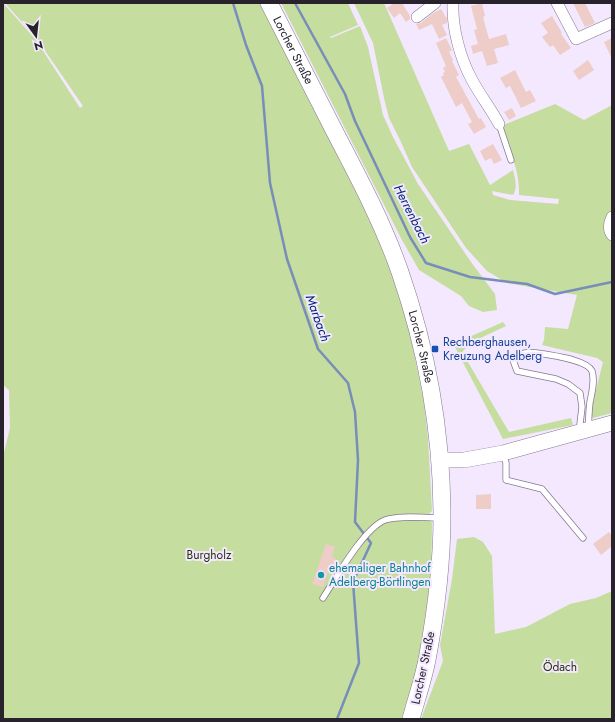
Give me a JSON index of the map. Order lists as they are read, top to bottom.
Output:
{
  "streets": {
    "main road": ["Lorcher Straße"]
  },
  "water": ["Herrenbach", "Marbach"],
  "parks": ["Burgholz", "Ödach"],
  "places": {
    "transit": ["Rechberghausen, Kreuzung Adelberg"],
    "other": ["ehemaliger Bahnhof Adelberg-Börtlingen"]
  },
  "north": "bottom"
}
